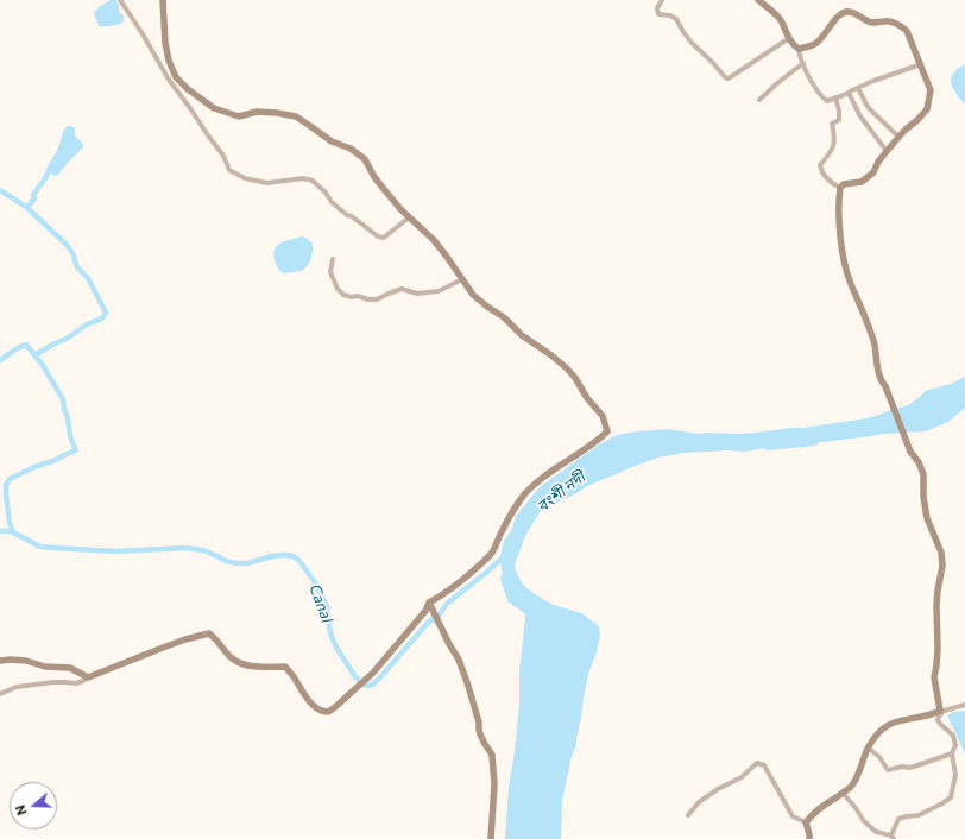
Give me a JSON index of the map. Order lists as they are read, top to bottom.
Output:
{
  "water": ["বংশী নদী", "Canal"],
  "north": "left"
}
